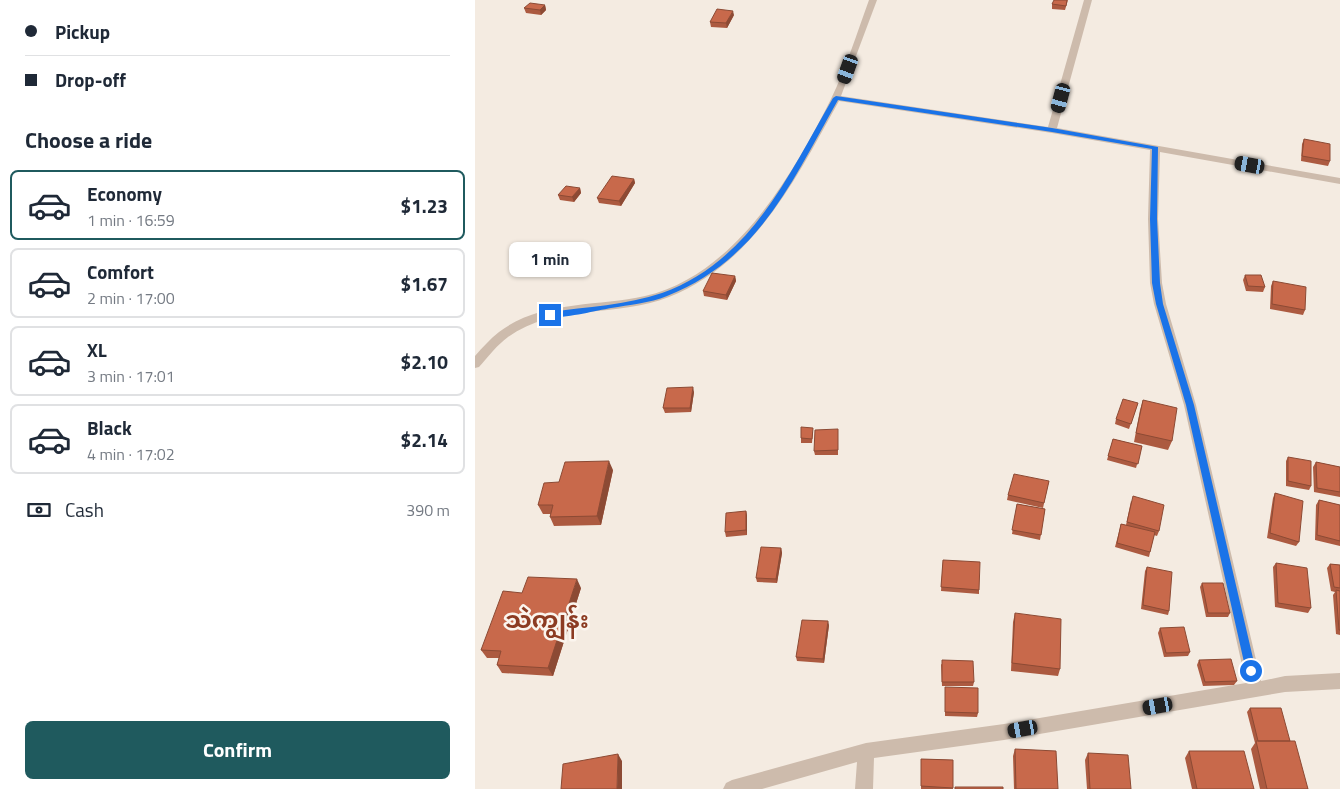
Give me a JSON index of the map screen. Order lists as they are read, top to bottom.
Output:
{
  "districts": ["သဲကျွန်း"],
  "page": {
    "banner": ["Pickup", "Drop-off"],
    "heading": "Choose a ride",
    "list": [
      {
        "name": "Economy",
        "note": "1 min · 16:59",
        "value": "$1.23"
      },
      {
        "name": "Comfort",
        "note": "2 min · 17:00",
        "value": "$1.67"
      },
      {
        "name": "XL",
        "note": "3 min · 17:01",
        "value": "$2.10"
      },
      {
        "name": "Black",
        "note": "4 min · 17:02",
        "value": "$2.14"
      }
    ],
    "bubble": "1 min",
    "pay": ["Cash", "390 m"],
    "buttons": "Confirm"
  }
}
